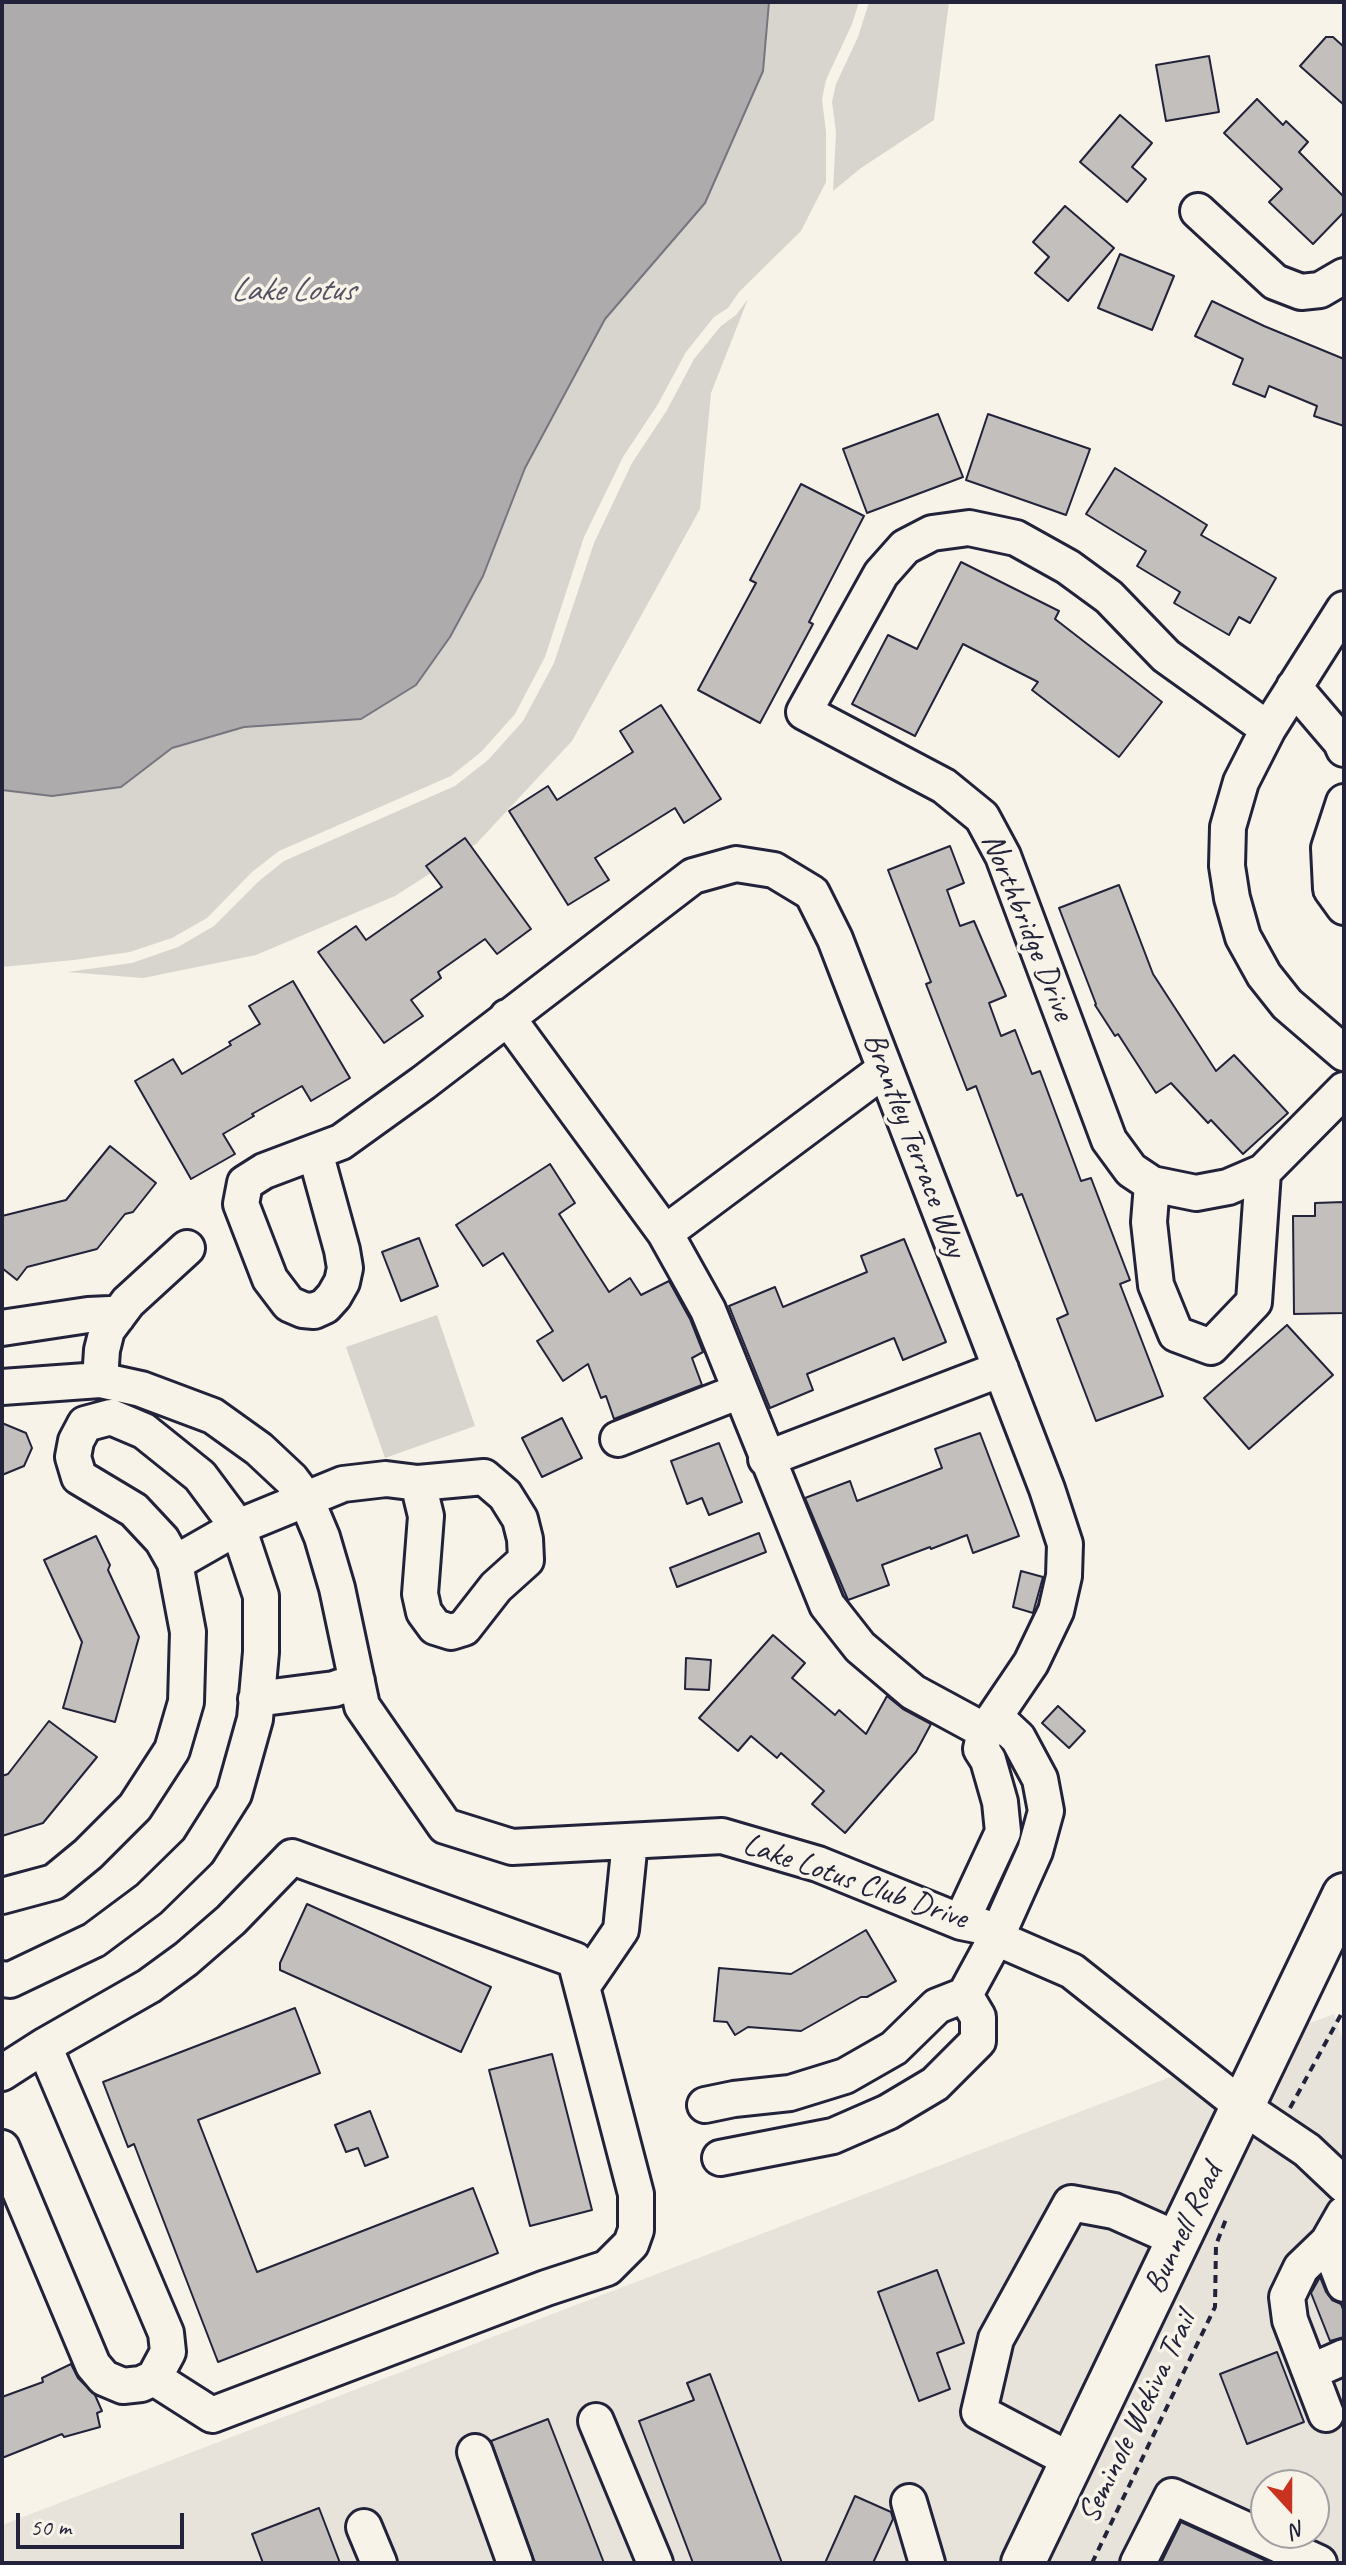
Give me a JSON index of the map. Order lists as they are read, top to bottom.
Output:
{
  "streets": {
    "main road": ["Bunnell Road"],
    "street": ["Northbridge Drive", "Brantley Terrace Way", "Lake Lotus Club Drive"],
    "path": ["Seminole Wekiva Trail"]
  },
  "crossings": [
    ["Lake Lotus Club Drive", "Bunnell Road"]
  ],
  "water": ["Lake Lotus"],
  "scale_bar": "50 m",
  "north": "bottom"
}
